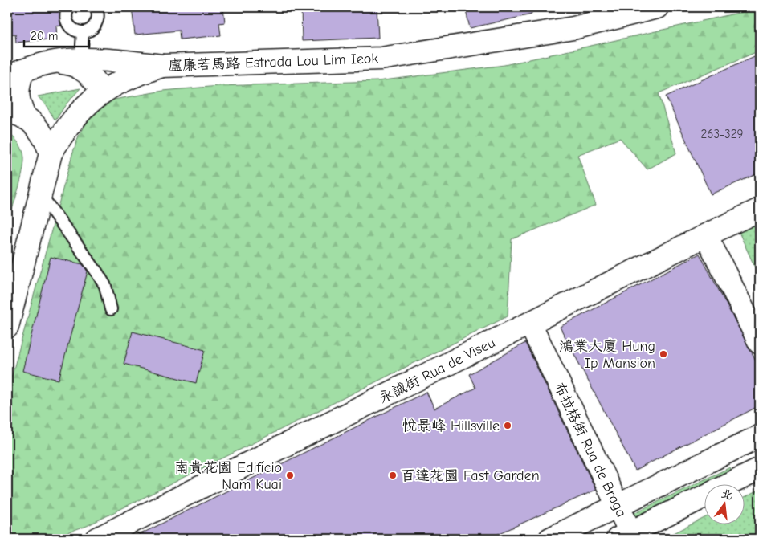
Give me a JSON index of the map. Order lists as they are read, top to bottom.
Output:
{
  "streets": {
    "street": ["盧廉若馬路 Estrada Lou Lim Ieok", "永誠街 Rua de Viseu", "布拉格街 Rua de Braga"]
  },
  "crossings": [
    ["永誠街 Rua de Viseu", "布拉格街 Rua de Braga"]
  ],
  "places": [
    "鴻業大廈 Hung Ip Mansion",
    "悅景峰 Hillsville",
    "南貴花園 Edifício Nam Kuai",
    "百達花園 Fast Garden"
  ],
  "house_numbers": ["263-329"],
  "scale_bar": "20 m",
  "north": "top"
}
